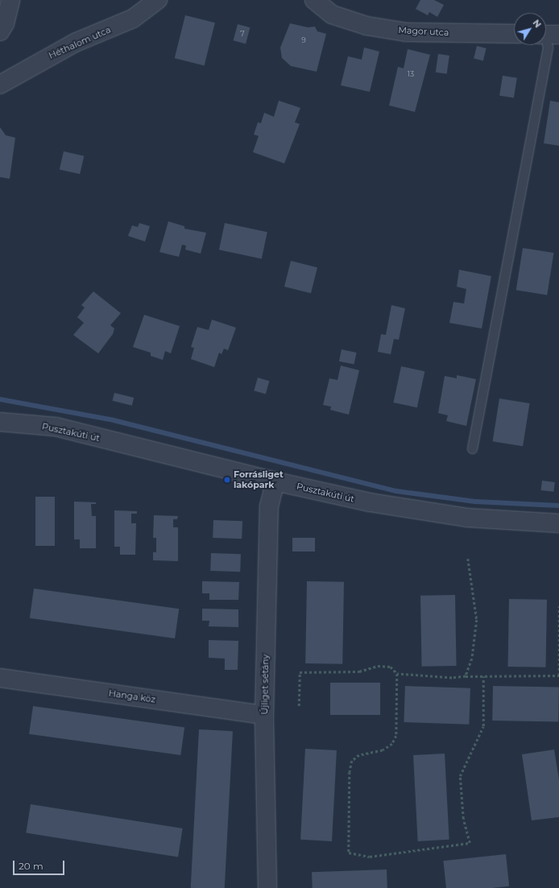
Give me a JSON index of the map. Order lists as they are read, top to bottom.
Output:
{
  "streets": {
    "street": [
      "Magor utca",
      "Héthalom utca",
      "Pusztakúti út",
      "Újliget sétány",
      "Hanga köz"
    ]
  },
  "crossings": [
    ["Pusztakúti út", "Újliget sétány"],
    ["Újliget sétány", "Hanga köz"]
  ],
  "places": ["Forrásliget lakópark"],
  "house_numbers": ["7", "9", "13"],
  "scale_bar": "20 m",
  "north": "top right"
}
